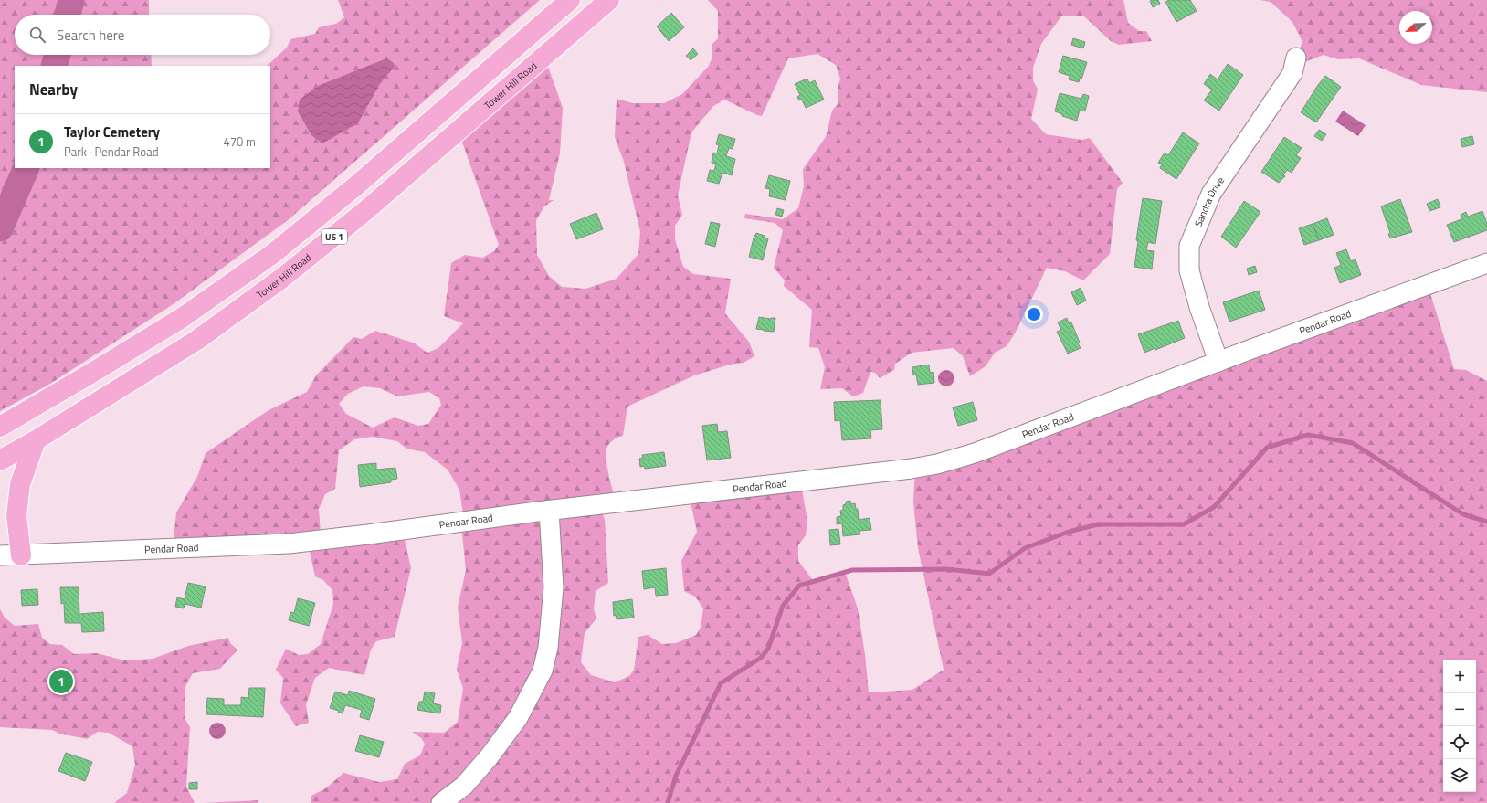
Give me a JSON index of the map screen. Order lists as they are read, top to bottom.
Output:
{
  "streets": {
    "highway": ["Tower Hill Road", "US 1"],
    "street": ["Sandra Drive", "Pendar Road"]
  },
  "crossings": [
    ["Sandra Drive", "Pendar Road"]
  ],
  "north": "bottom left",
  "page": {
    "search": "Search here",
    "heading": "Nearby",
    "list": [
      {
        "mark": "1",
        "name": "Taylor Cemetery",
        "note": "Park · Pendar Road",
        "value": "470 m"
      }
    ],
    "map_buttons": ["+", "−"],
    "pins": "1"
  }
}
